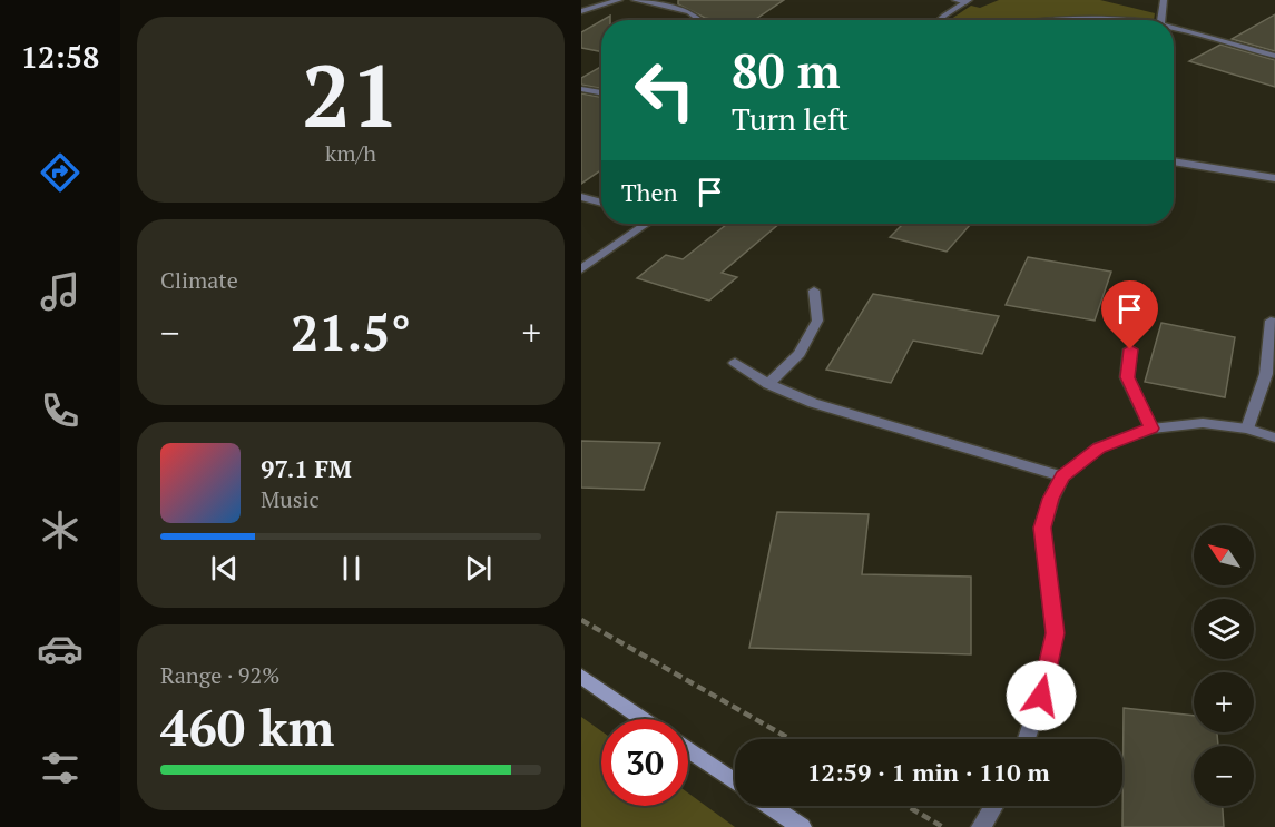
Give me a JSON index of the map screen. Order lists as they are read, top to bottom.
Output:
{
  "north": "top left",
  "page": {
    "tabs": "12:58",
    "tile": [
      ["21", "km/h"],
      "Climate",
      ["Range · 92%", "460 km"]
    ],
    "turn": ["80 m", "Turn left"],
    "then": "Then",
    "heat": ["−", "21.5°", "+"],
    "song": ["97.1 FM", "Music"],
    "map_buttons": ["+", "−"],
    "limit": "30",
    "trip": "12:59 · 1 min · 110 m"
  }
}
